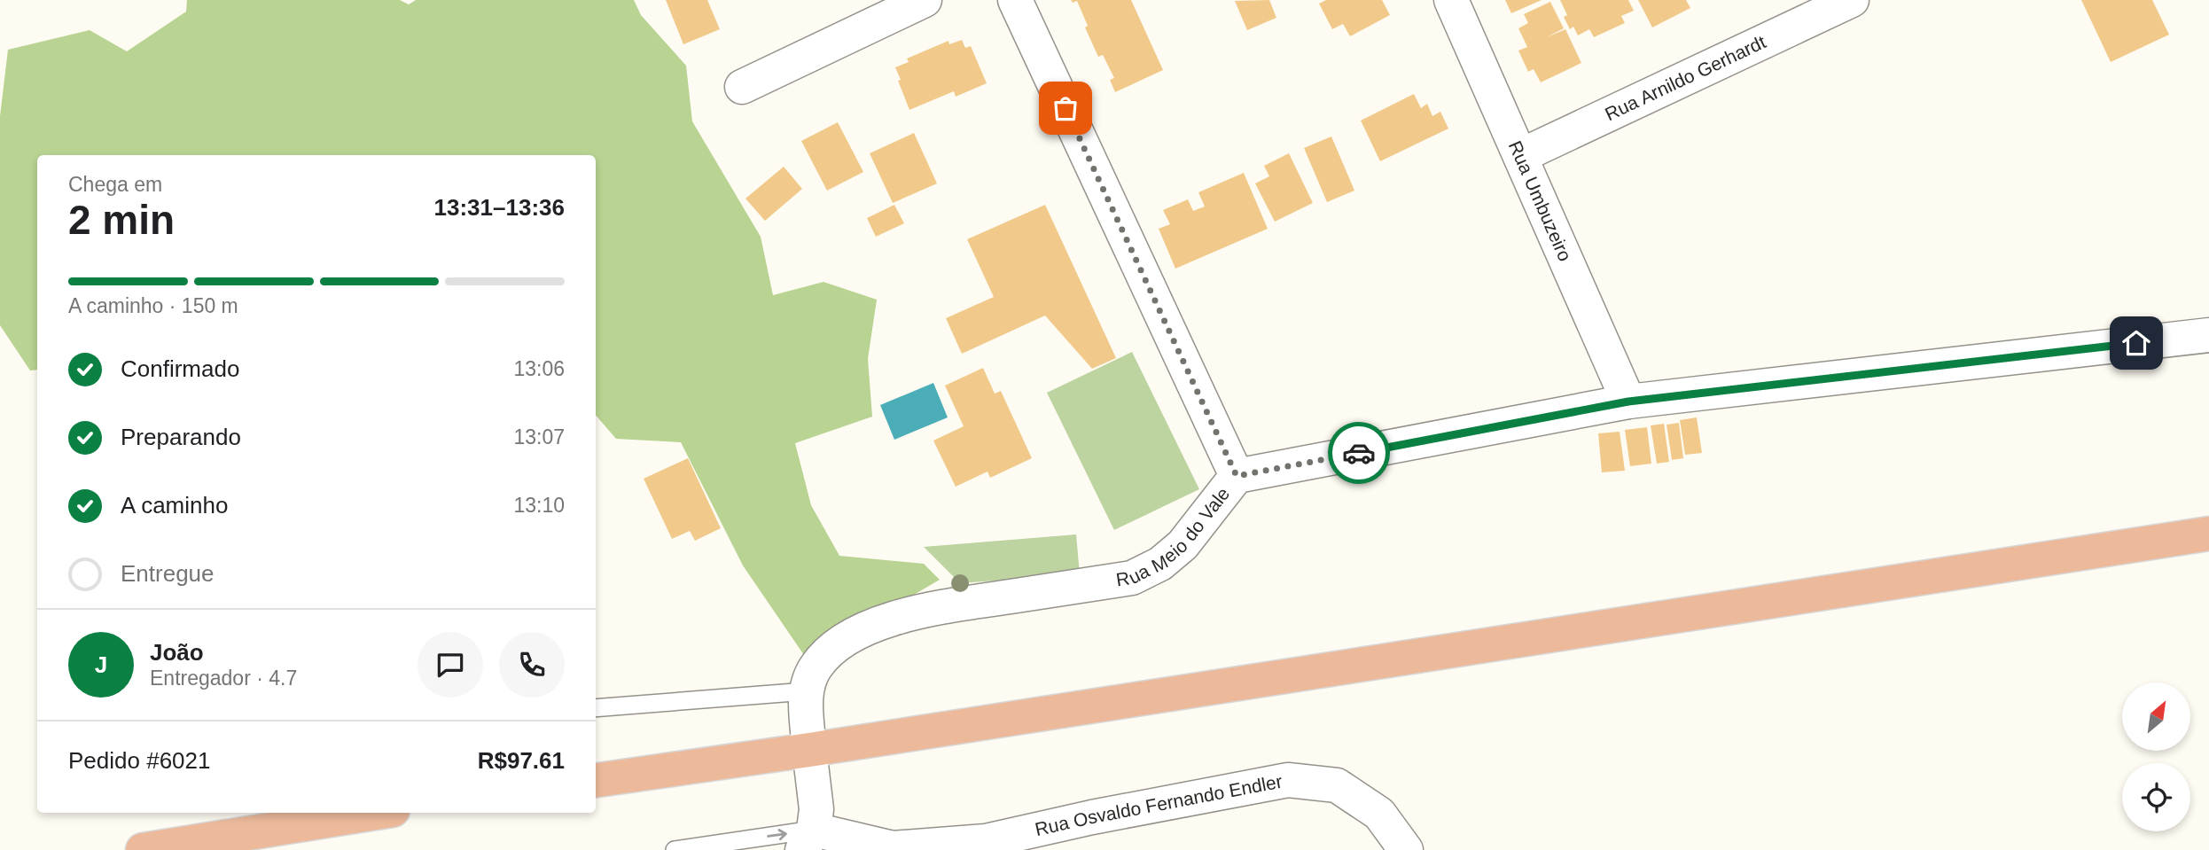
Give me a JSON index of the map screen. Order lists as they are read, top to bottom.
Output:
{
  "streets": {
    "street": [
      "Rua Arnildo Gerhardt",
      "Rua Umbuzeiro",
      "Rua Meio do Vale",
      "Rua Osvaldo Fernando Endler"
    ]
  },
  "crossings": [
    ["Rua Arnildo Gerhardt", "Rua Umbuzeiro"],
    ["Rua Umbuzeiro", "Rua Meio do Vale"],
    ["Rua Meio do Vale", "Rua Osvaldo Fernando Endler"]
  ],
  "north": "top right",
  "page": {
    "heading": ["2 min", "Chega em", "13:31–13:36"],
    "panel": [
      "João",
      "Entregador · 4.7",
      "Pedido #6021",
      "R$97.61"
    ],
    "bar": "A caminho · 150 m",
    "list": [
      ["Confirmado", "13:06"],
      ["Preparando", "13:07"],
      ["A caminho", "13:10"],
      "Entregue"
    ],
    "round": "J"
  }
}
